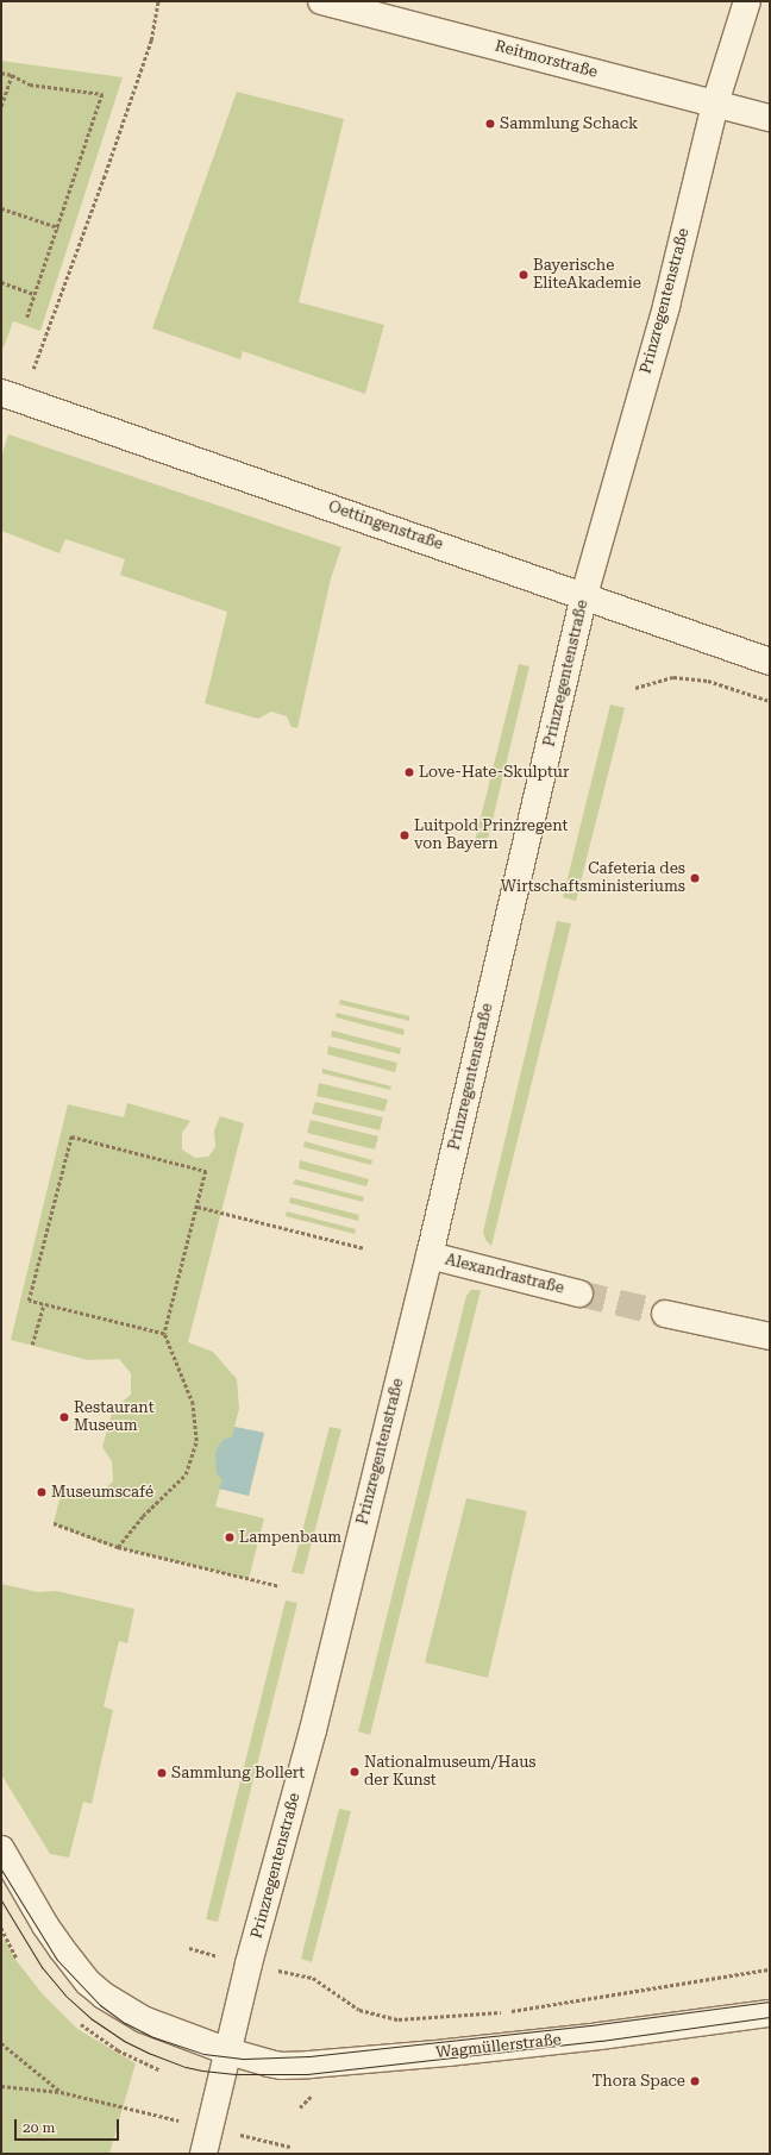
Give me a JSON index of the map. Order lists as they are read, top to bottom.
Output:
{
  "streets": {
    "main road": [
      "Reitmorstraße",
      "Prinzregentenstraße",
      "Oettingenstraße",
      "Alexandrastraße",
      "Wagmüllerstraße"
    ]
  },
  "crossings": [
    ["Reitmorstraße", "Prinzregentenstraße"],
    ["Prinzregentenstraße", "Oettingenstraße"],
    ["Prinzregentenstraße", "Alexandrastraße"],
    ["Prinzregentenstraße", "Wagmüllerstraße"]
  ],
  "places": [
    "Sammlung Schack",
    "Bayerische EliteAkademie",
    "Love-Hate-Skulptur",
    "Luitpold Prinzregent von Bayern",
    "Cafeteria des Wirtschaftsministeriums",
    "Restaurant Museum",
    "Museumscafé",
    "Lampenbaum",
    "Nationalmuseum/Haus der Kunst",
    "Sammlung Bollert",
    "Thora Space"
  ],
  "scale_bar": "20 m"
}
